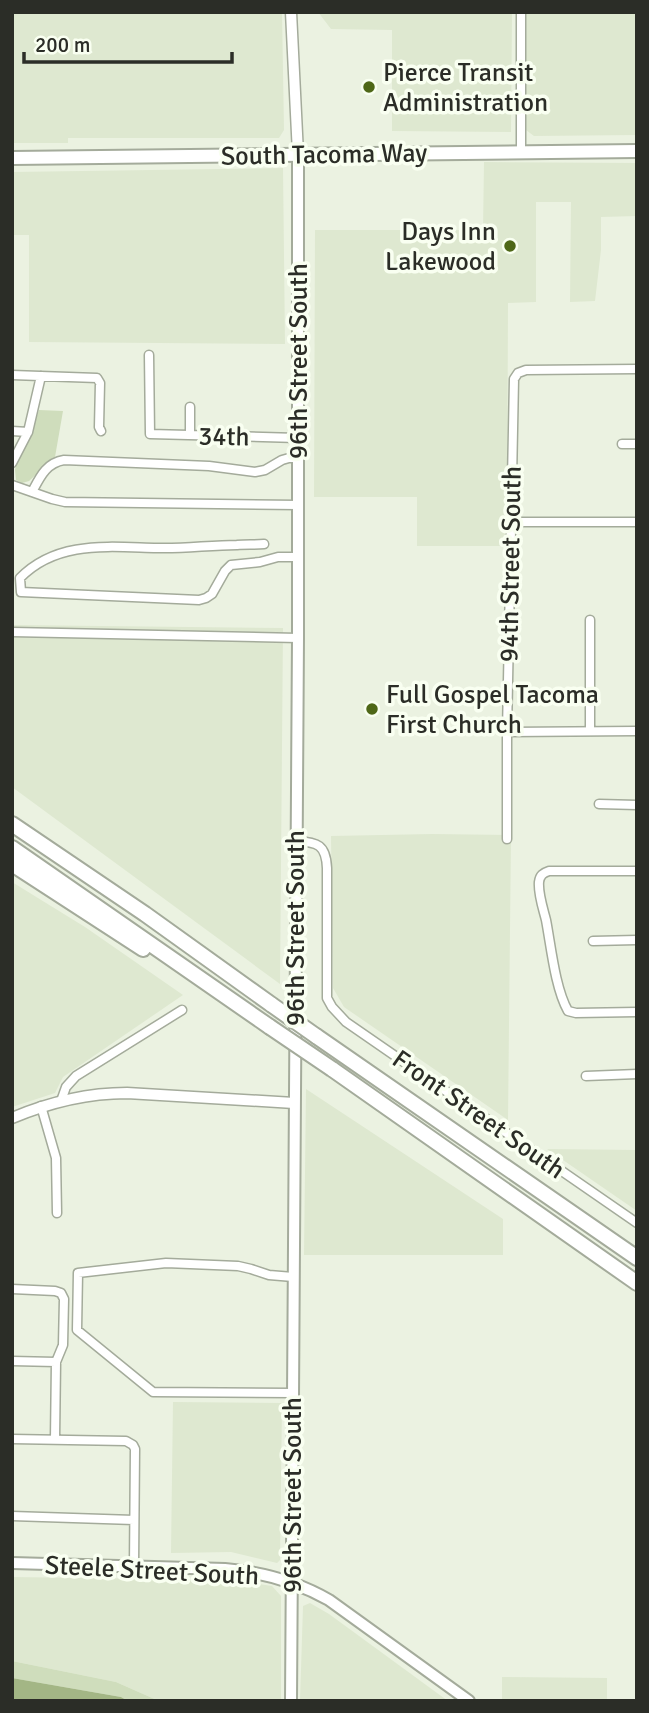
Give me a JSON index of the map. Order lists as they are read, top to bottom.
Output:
{
  "streets": {
    "main road": ["South Tacoma Way", "96th Street South", "Steele Street South"],
    "street": ["34th", "94th Street South", "Front Street South"]
  },
  "crossings": [
    ["South Tacoma Way", "96th Street South"],
    ["96th Street South", "34th"],
    ["96th Street South", "Front Street South"],
    ["96th Street South", "Steele Street South"]
  ],
  "places": ["Pierce Transit Administration", "Days Inn Lakewood", "Full Gospel Tacoma First Church"],
  "scale_bar": "200 m"
}
